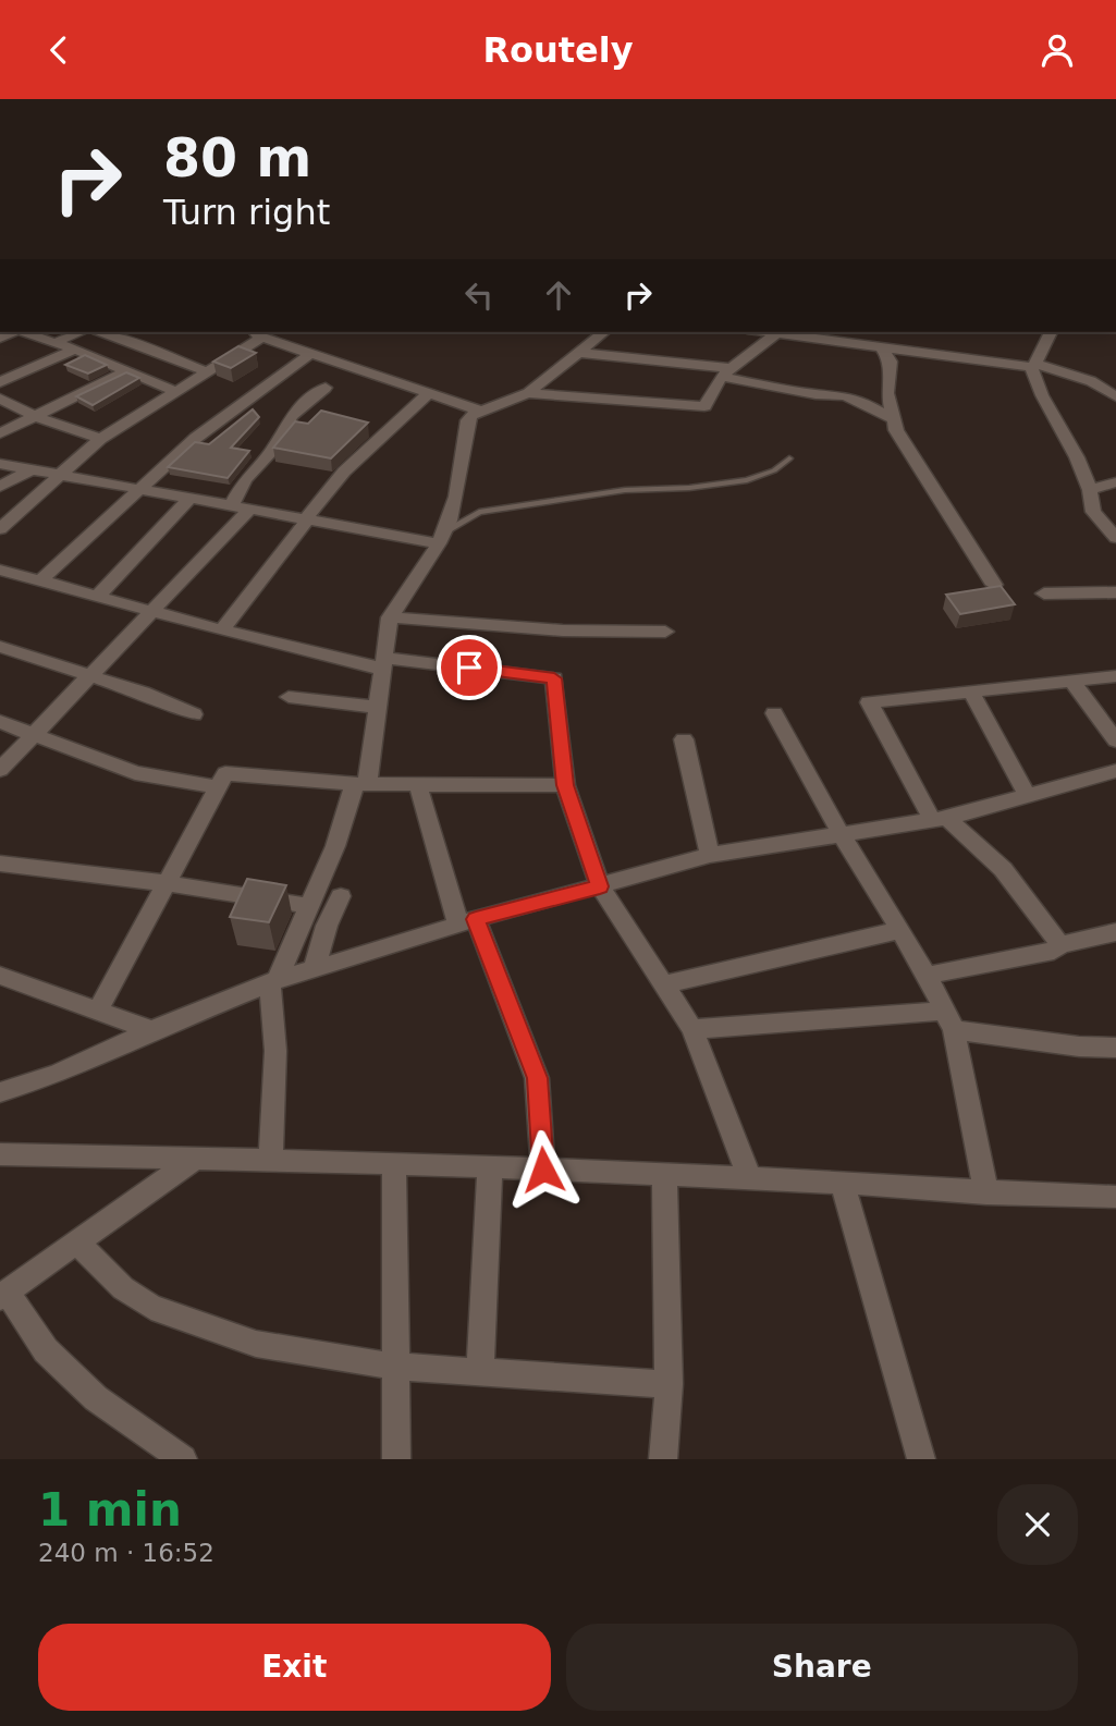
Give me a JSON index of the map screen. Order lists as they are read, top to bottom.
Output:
{
  "page": {
    "header": "Routely",
    "turn": ["80 m", "Turn right"],
    "heading": ["1 min", "240 m · 16:52"],
    "buttons": ["Exit", "Share"]
  }
}
